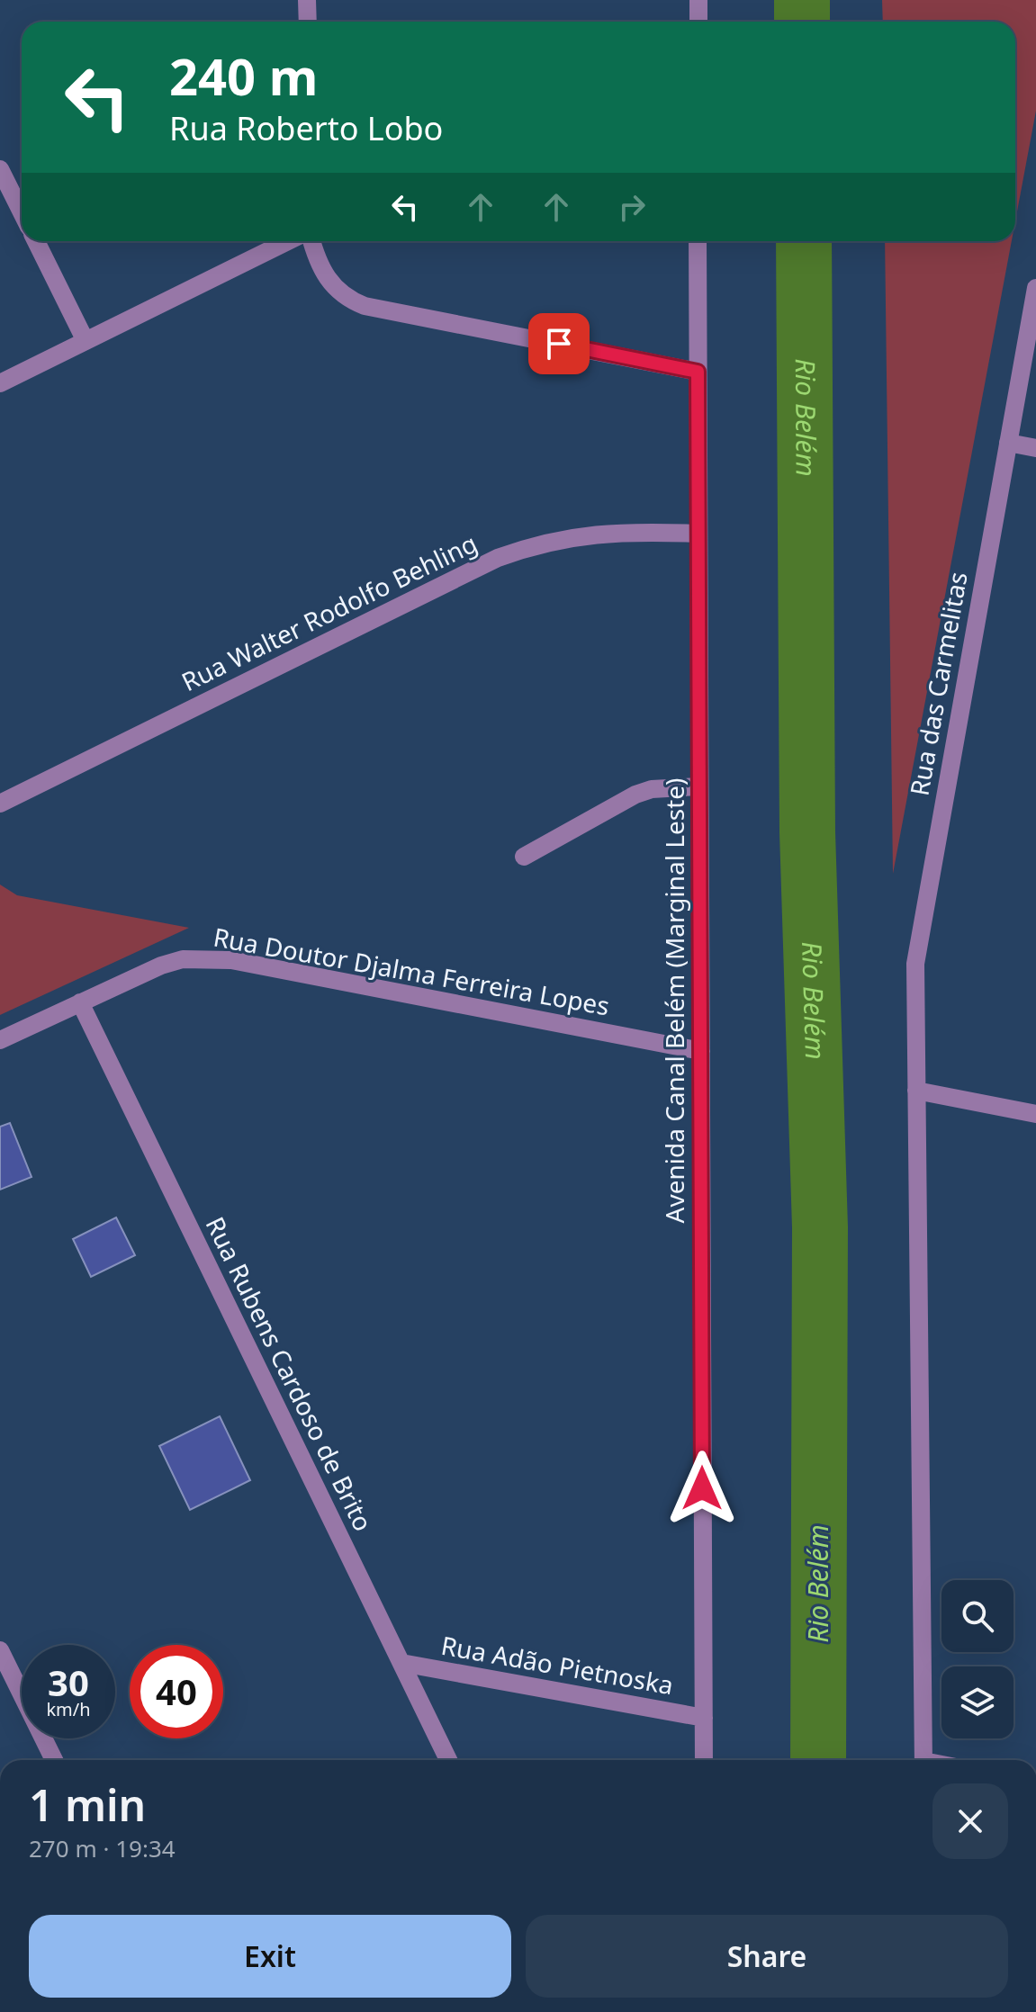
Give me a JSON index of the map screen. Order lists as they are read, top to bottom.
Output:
{
  "streets": {
    "street": [
      "Rua Walter Rodolfo Behling",
      "Rua das Carmelitas",
      "Rua Doutor Djalma Ferreira Lopes",
      "Avenida Canal Belém (Marginal Leste)",
      "Rua Rubens Cardoso de Brito",
      "Rua Adão Pietnoska"
    ]
  },
  "crossings": [
    ["Rua Walter Rodolfo Behling", "Avenida Canal Belém (Marginal Leste)"],
    ["Rua Doutor Djalma Ferreira Lopes", "Avenida Canal Belém (Marginal Leste)"],
    ["Rua Doutor Djalma Ferreira Lopes", "Rua Rubens Cardoso de Brito"],
    ["Avenida Canal Belém (Marginal Leste)", "Rua Adão Pietnoska"],
    ["Rua Rubens Cardoso de Brito", "Rua Adão Pietnoska"]
  ],
  "water": ["Rio Belém"],
  "page": {
    "turn": ["240 m", "Rua Roberto Lobo"],
    "speed": "30 km/h",
    "limit": "40",
    "heading": ["1 min", "270 m · 19:34"],
    "buttons": ["Exit", "Share"]
  }
}
